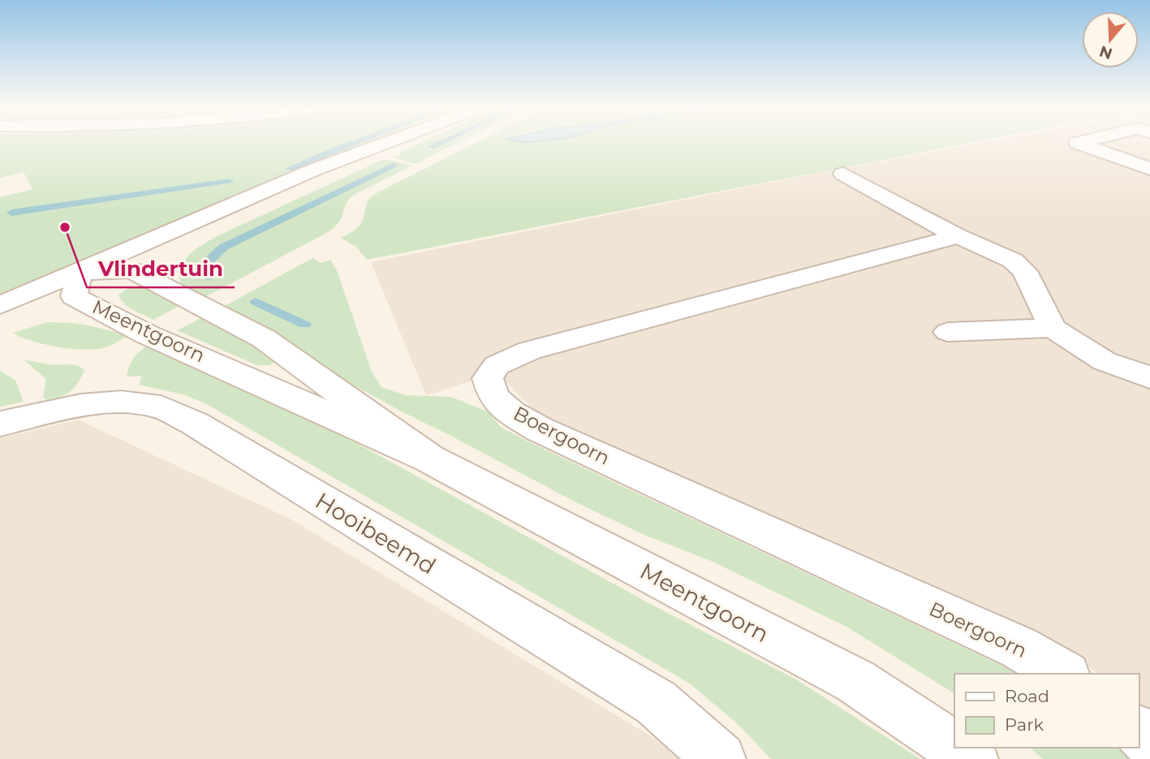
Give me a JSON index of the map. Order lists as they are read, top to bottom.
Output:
{
  "streets": {
    "street": ["Meentgoorn", "Boergoorn", "Hooibeemd"]
  },
  "places": ["Vlindertuin"],
  "legend": ["Road", "Park"],
  "north": "bottom"
}
